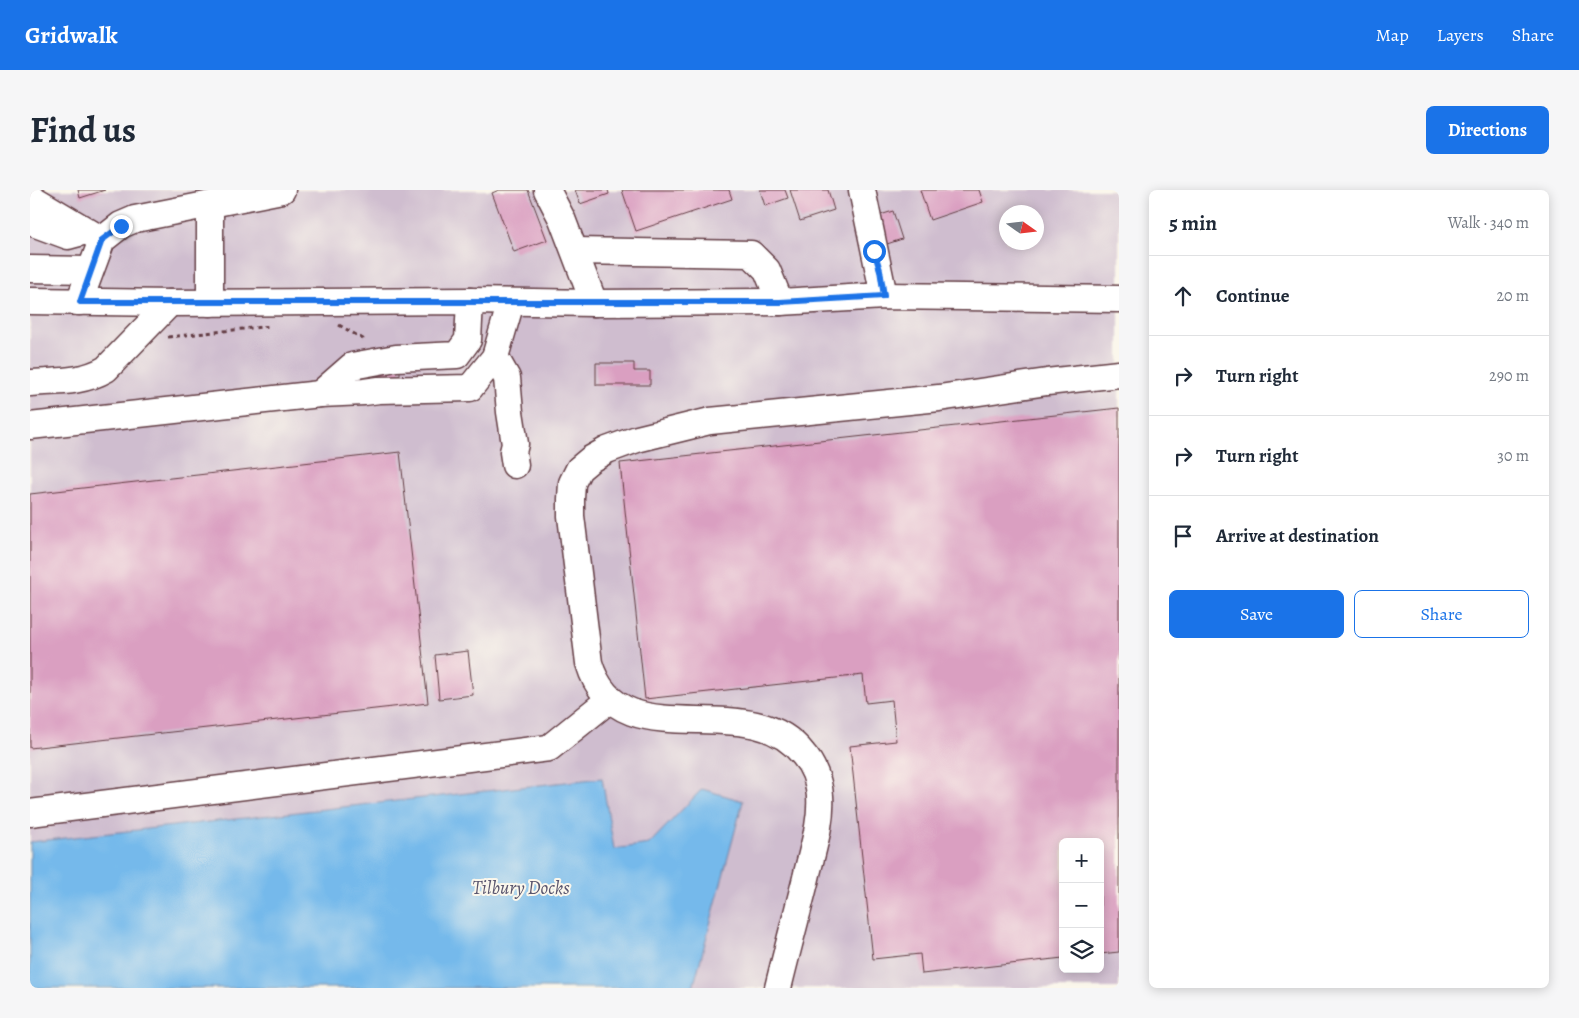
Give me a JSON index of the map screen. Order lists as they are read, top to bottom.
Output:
{
  "water": ["Tilbury Docks"],
  "north": "right",
  "page": {
    "header": "Gridwalk",
    "nav": ["Map", "Layers", "Share"],
    "title": "Find us",
    "buttons": [
      "Directions",
      ["Save", "Share"]
    ],
    "heading": ["5 min", "Walk · 340 m"],
    "list": [
      ["Continue", "20 m"],
      ["Turn right", "290 m"],
      ["Turn right", "30 m"],
      "Arrive at destination"
    ],
    "map_buttons": ["+", "−"]
  }
}
